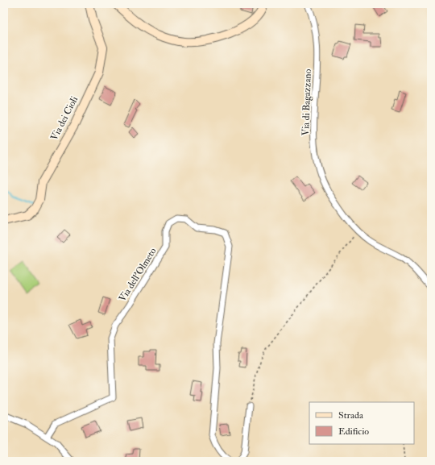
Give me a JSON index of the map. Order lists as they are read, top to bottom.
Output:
{
  "streets": {
    "street": ["Via di Bagazzano", "Via dei Cioli", "Via dell'Olmeto"]
  },
  "legend": ["Strada", "Edificio"]
}
